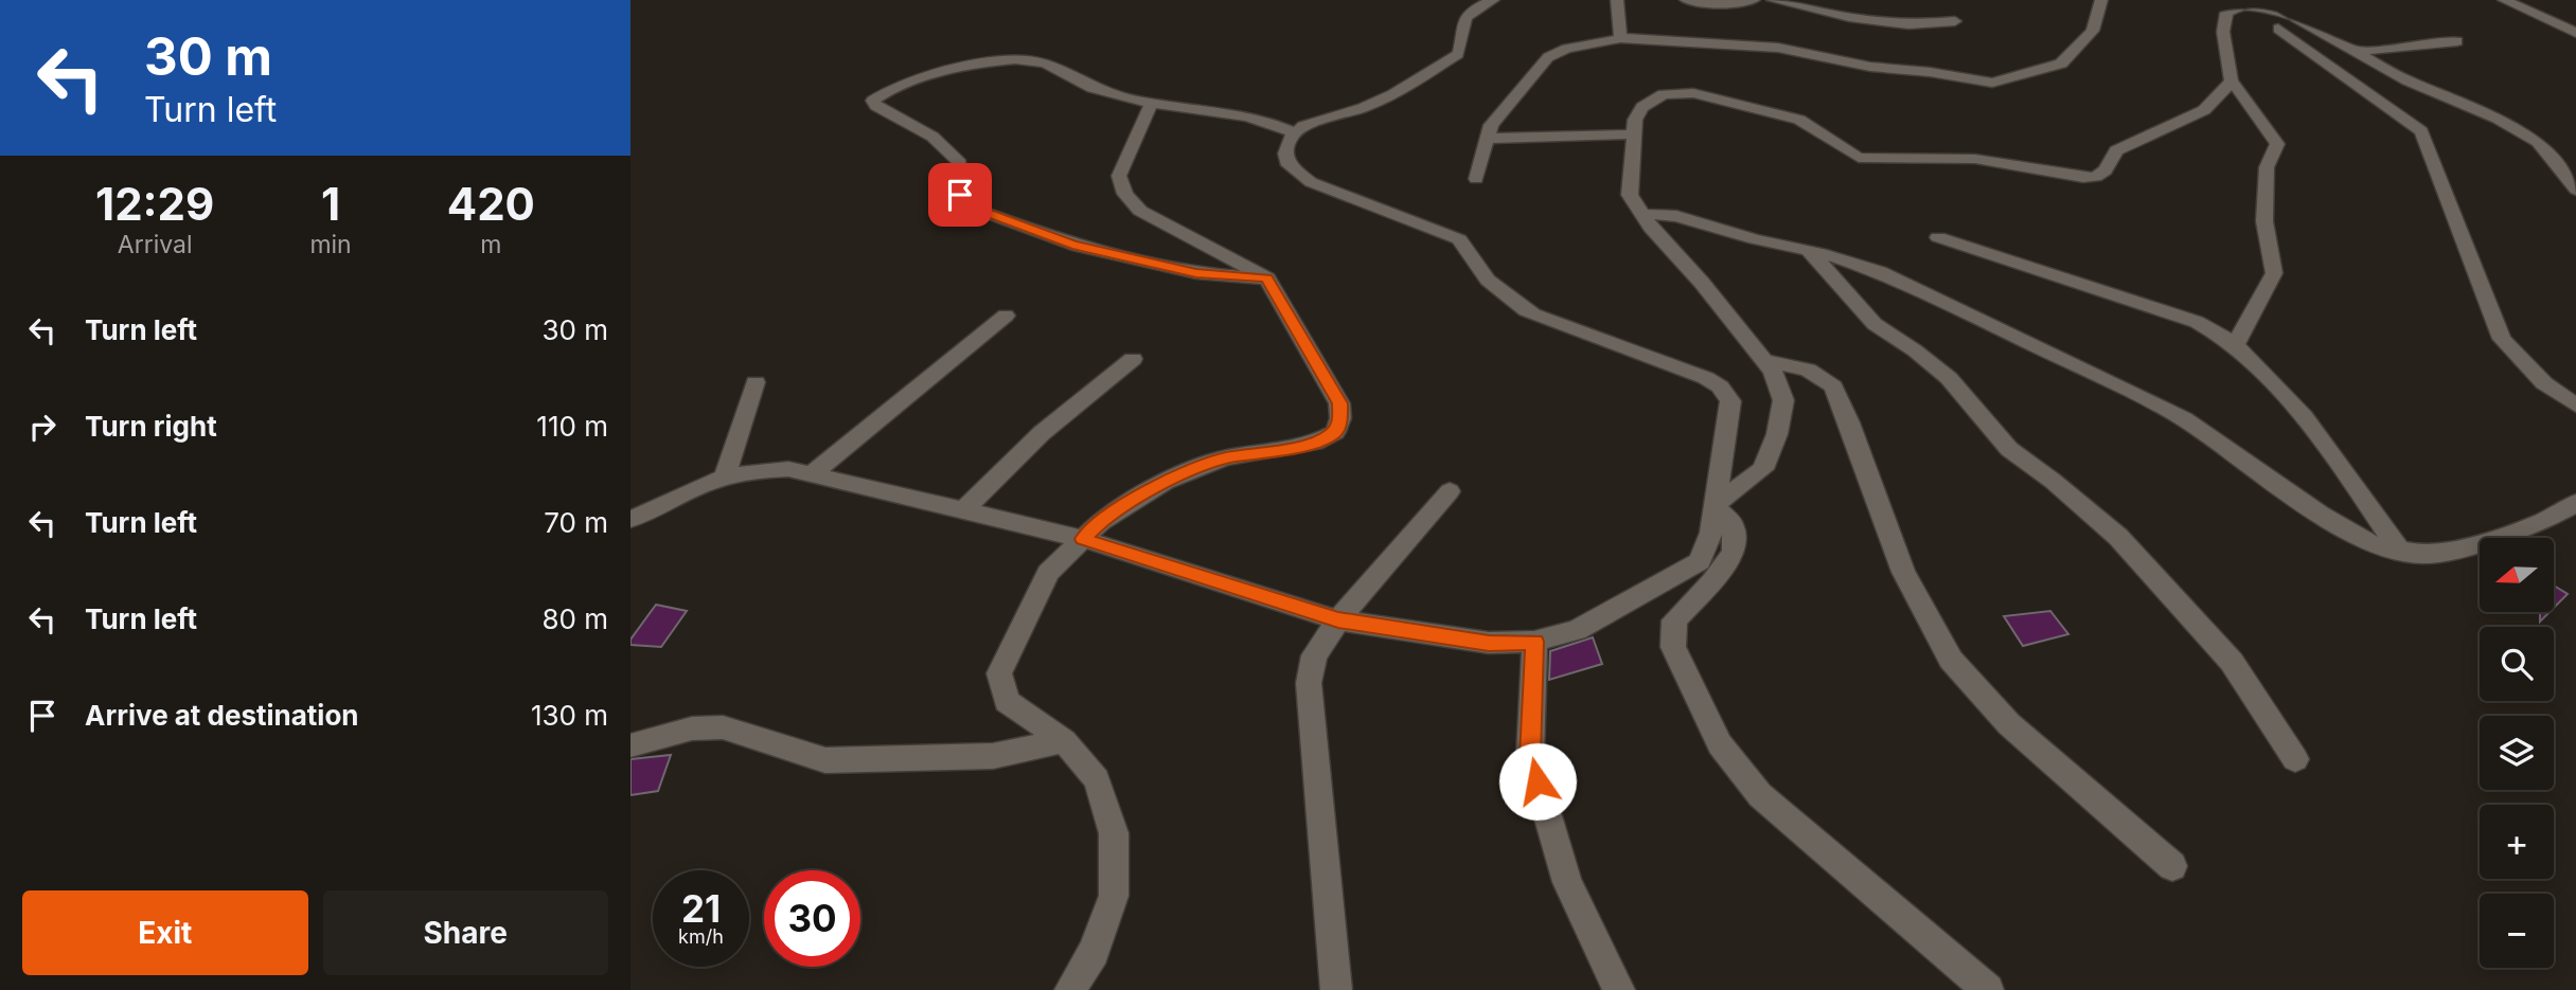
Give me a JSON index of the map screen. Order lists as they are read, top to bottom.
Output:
{
  "north": "left",
  "page": {
    "turn": ["30 m", "Turn left"],
    "eta": [
      "12:29",
      "Arrival",
      "1",
      "min",
      "420",
      "m"
    ],
    "list": [
      {
        "name": "Turn left",
        "value": "30 m"
      },
      {
        "name": "Turn right",
        "value": "110 m"
      },
      {
        "name": "Turn left",
        "value": "70 m"
      },
      {
        "name": "Turn left",
        "value": "80 m"
      },
      {
        "name": "Arrive at destination",
        "value": "130 m"
      }
    ],
    "map_buttons": ["+", "−"],
    "speed": "21 km/h",
    "limit": "30",
    "buttons": ["Exit", "Share"]
  }
}
